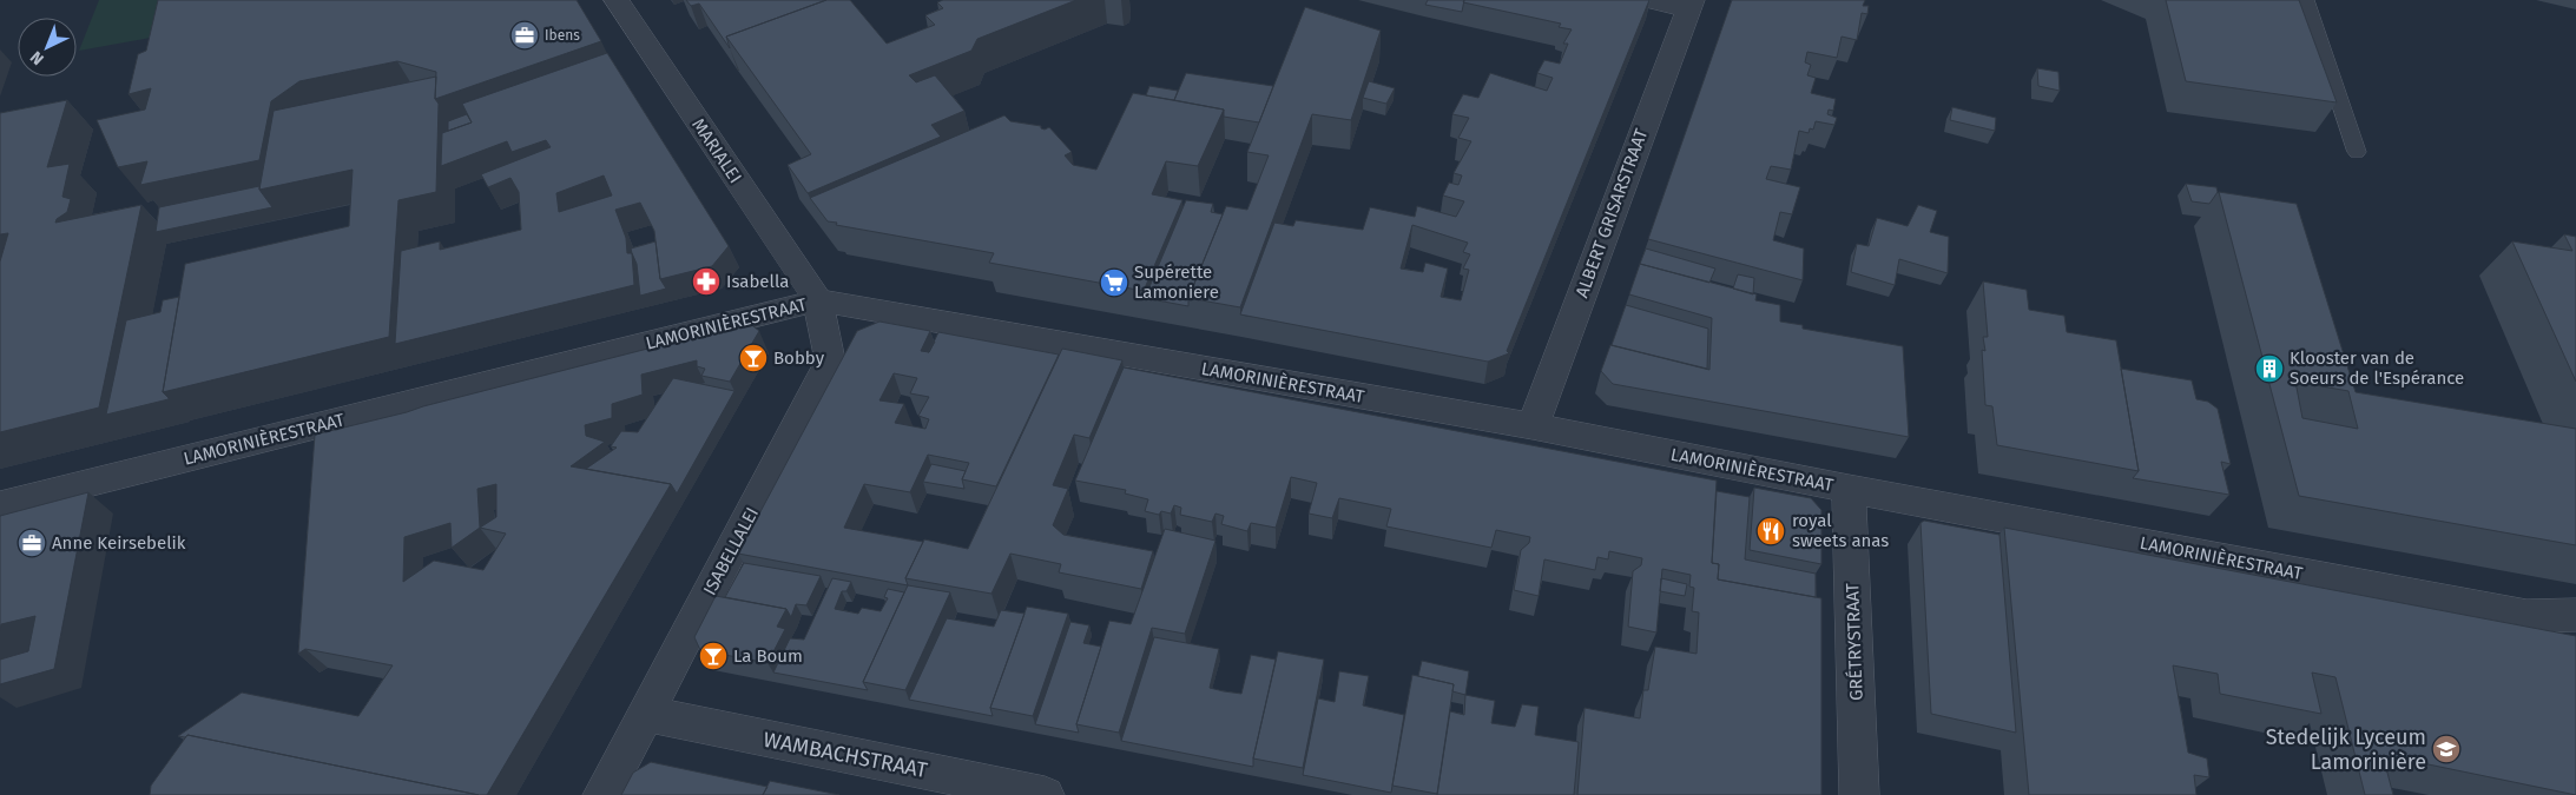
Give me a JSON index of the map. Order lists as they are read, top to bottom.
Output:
{
  "streets": {
    "street": [
      "MARIALEI",
      "ALBERT GRISARSTRAAT",
      "LAMORINIÈRESTRAAT",
      "ISABELLALEI",
      "GRÉTRYSTRAAT",
      "WAMBACHSTRAAT"
    ]
  },
  "crossings": [
    ["MARIALEI", "LAMORINIÈRESTRAAT"],
    ["MARIALEI", "ISABELLALEI"],
    ["ALBERT GRISARSTRAAT", "LAMORINIÈRESTRAAT"],
    ["LAMORINIÈRESTRAAT", "ISABELLALEI"],
    ["LAMORINIÈRESTRAAT", "GRÉTRYSTRAAT"],
    ["ISABELLALEI", "WAMBACHSTRAAT"]
  ],
  "places": {
    "office": ["Ibens", "Anne Keirsebelik"],
    "pharmacy": ["Isabella"],
    "supermarket": ["Supérette Lamoniere"],
    "bar": ["Bobby", "La Boum"],
    "building": ["Klooster van de Soeurs de l'Espérance"],
    "restaurant": ["royal sweets anas"],
    "school or university": ["Stedelijk Lyceum Lamorinière"]
  },
  "north": "bottom left"
}
